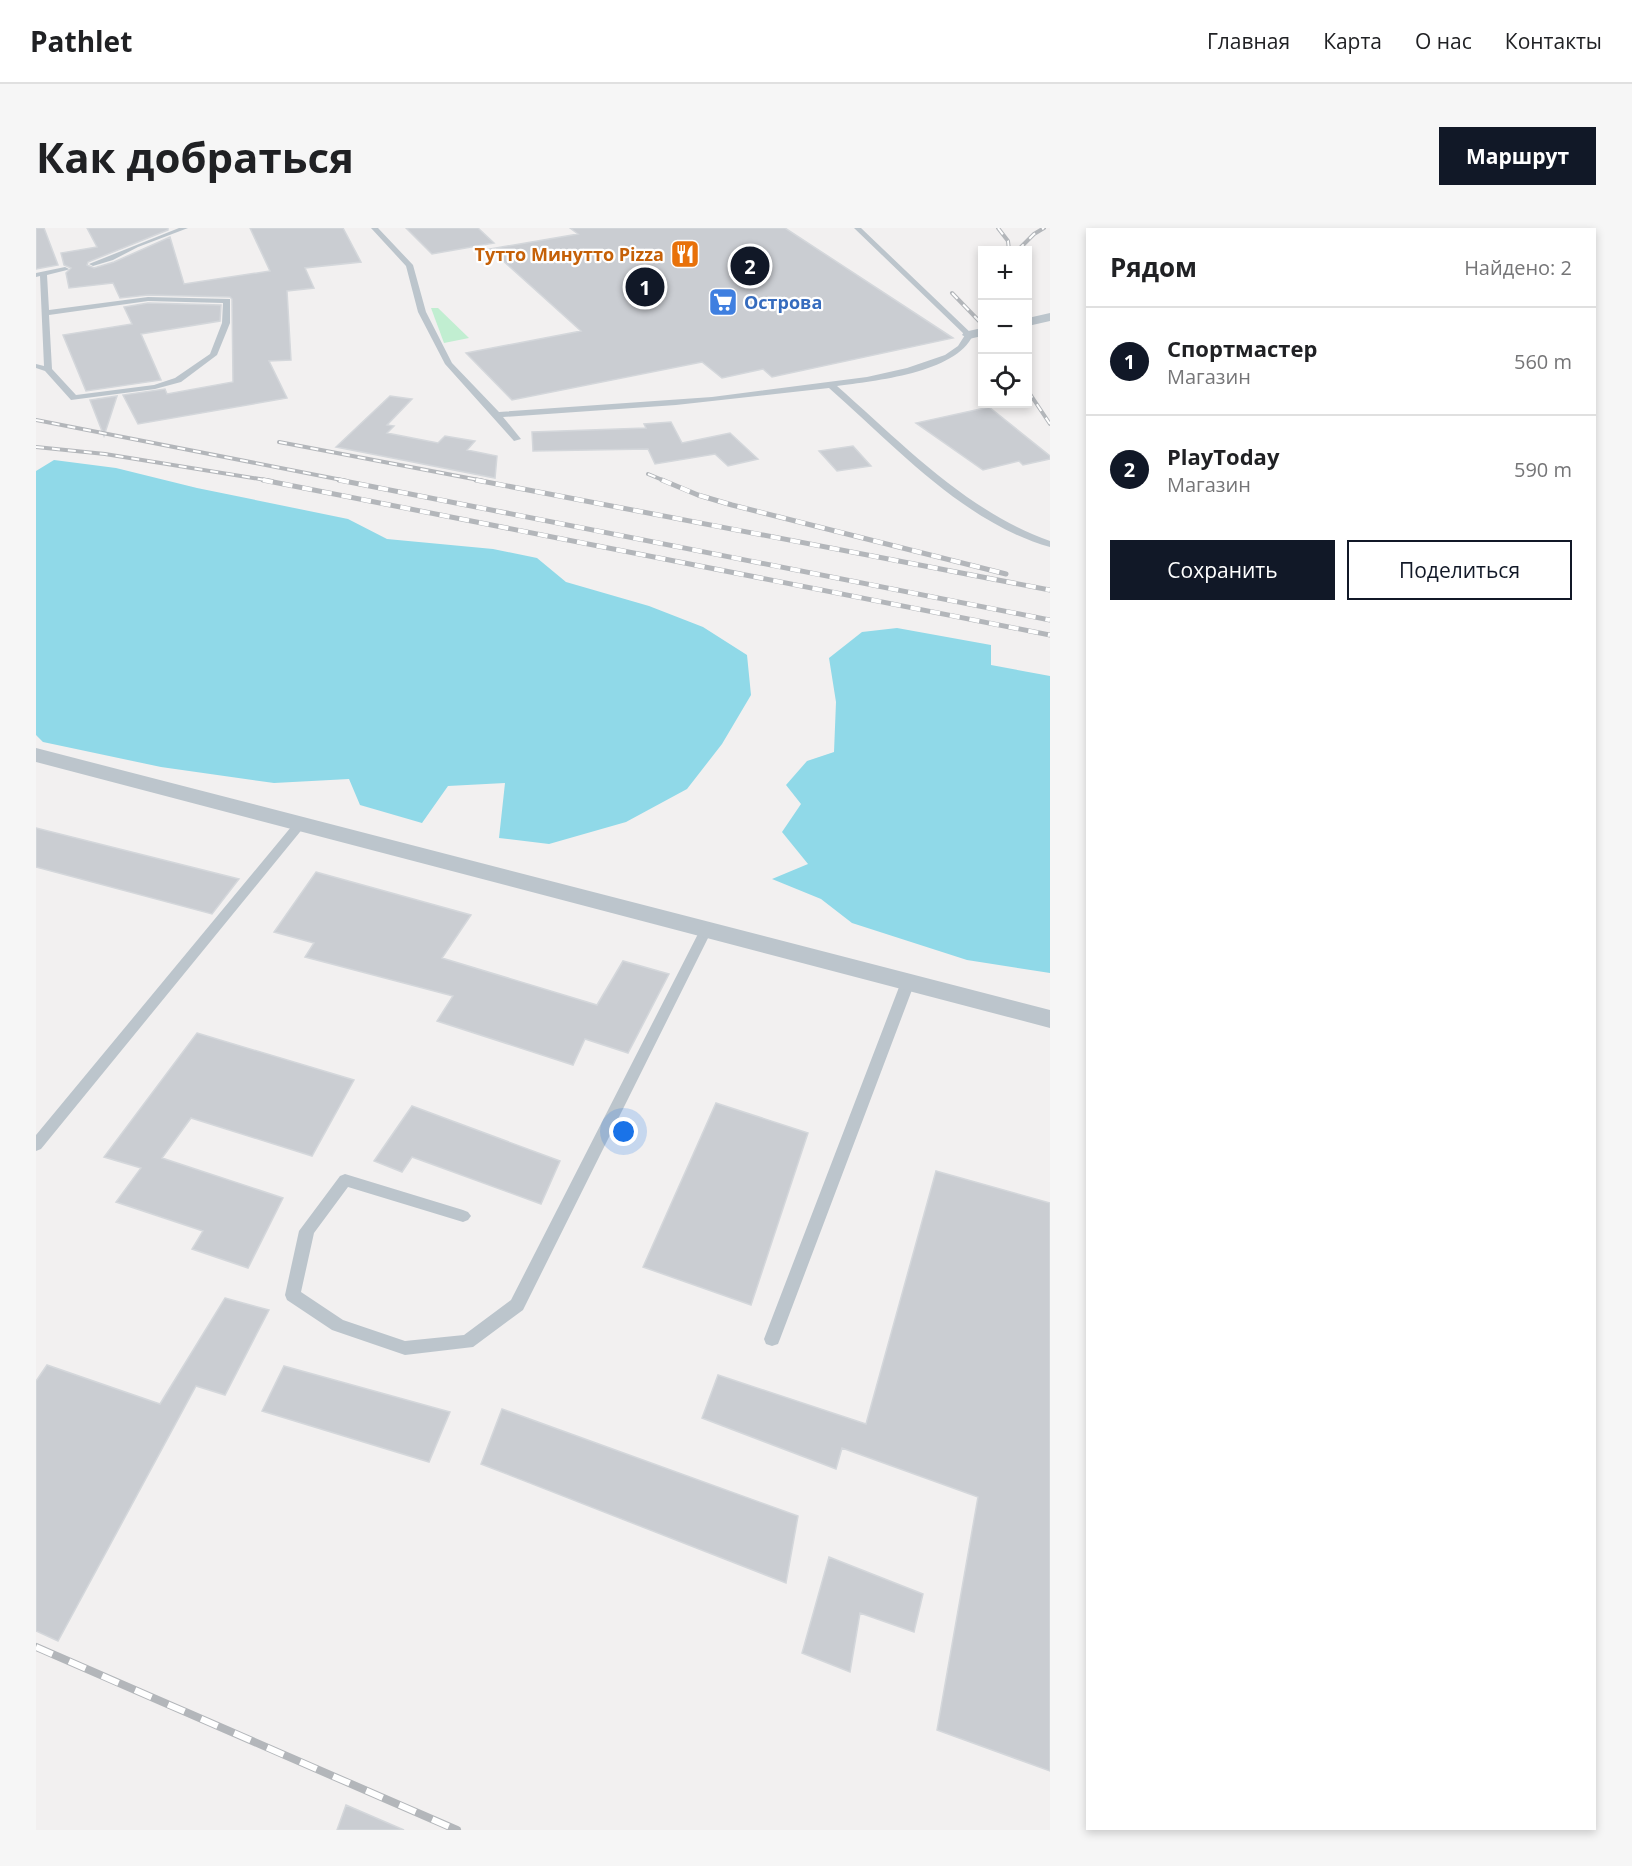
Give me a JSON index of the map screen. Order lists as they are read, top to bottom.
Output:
{
  "places": {
    "restaurant": ["Тутто Минутто Pizza"],
    "supermarket": ["Острова"]
  },
  "page": {
    "header": "Pathlet",
    "nav": [
      "Главная",
      "Карта",
      "О нас",
      "Контакты"
    ],
    "buttons": [
      "Маршрут",
      ["Сохранить", "Поделиться"]
    ],
    "title": "Как добраться",
    "heading": ["Рядом", "Найдено: 2"],
    "pins": ["2", "1"],
    "map_buttons": ["+", "−"],
    "list": [
      {
        "mark": "1",
        "name": "Спортмастер",
        "note": "Магазин",
        "value": "560 m"
      },
      {
        "mark": "2",
        "name": "PlayToday",
        "note": "Магазин",
        "value": "590 m"
      }
    ]
  }
}
